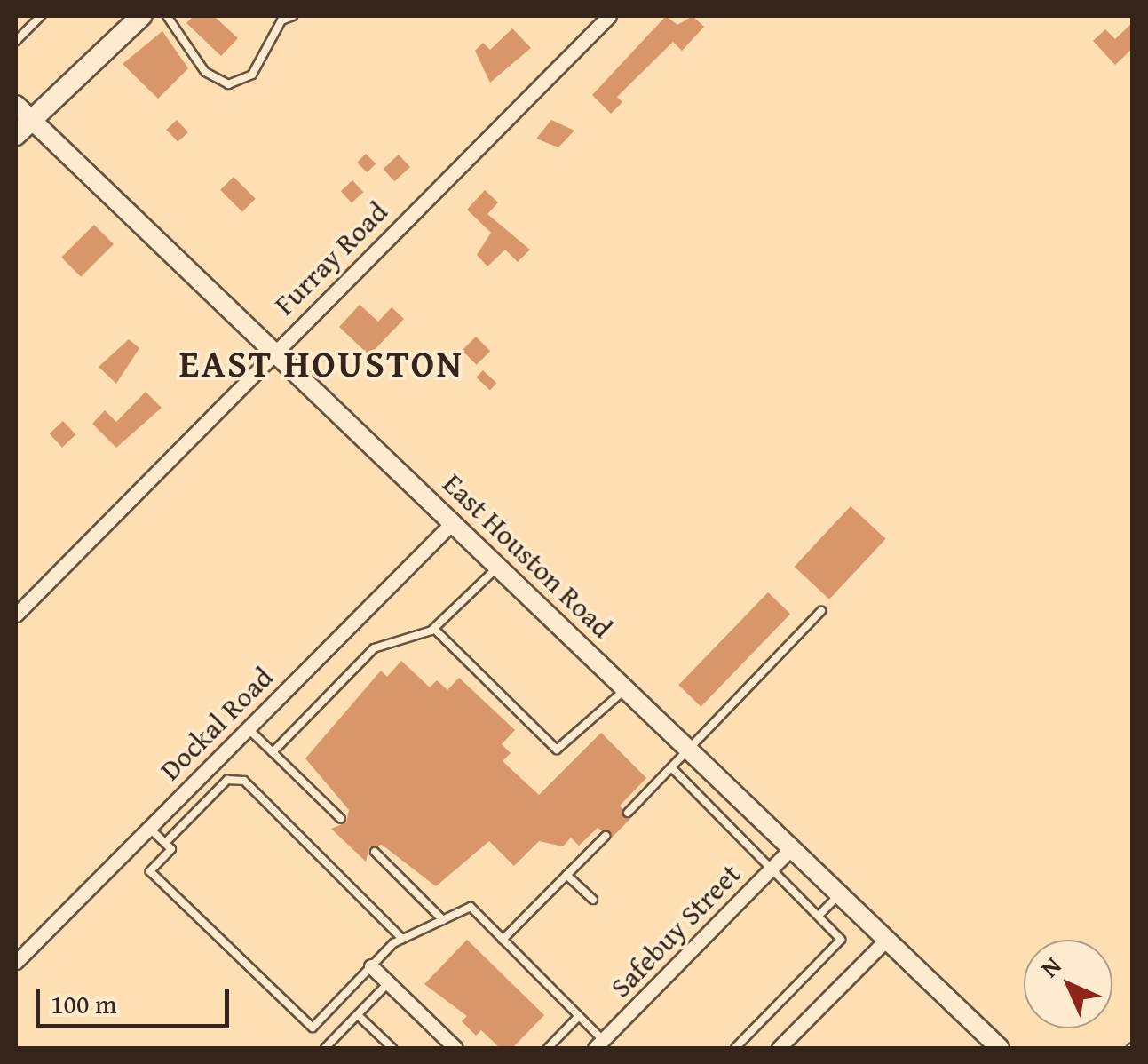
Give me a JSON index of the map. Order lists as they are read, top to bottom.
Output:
{
  "streets": {
    "street": [
      "Furray Road",
      "East Houston Road",
      "Dockal Road",
      "Safebuy Street"
    ]
  },
  "crossings": [
    ["Furray Road", "East Houston Road"],
    ["East Houston Road", "Dockal Road"],
    ["East Houston Road", "Safebuy Street"]
  ],
  "districts": ["EAST HOUSTON"],
  "scale_bar": "100 m",
  "north": "top left"
}
